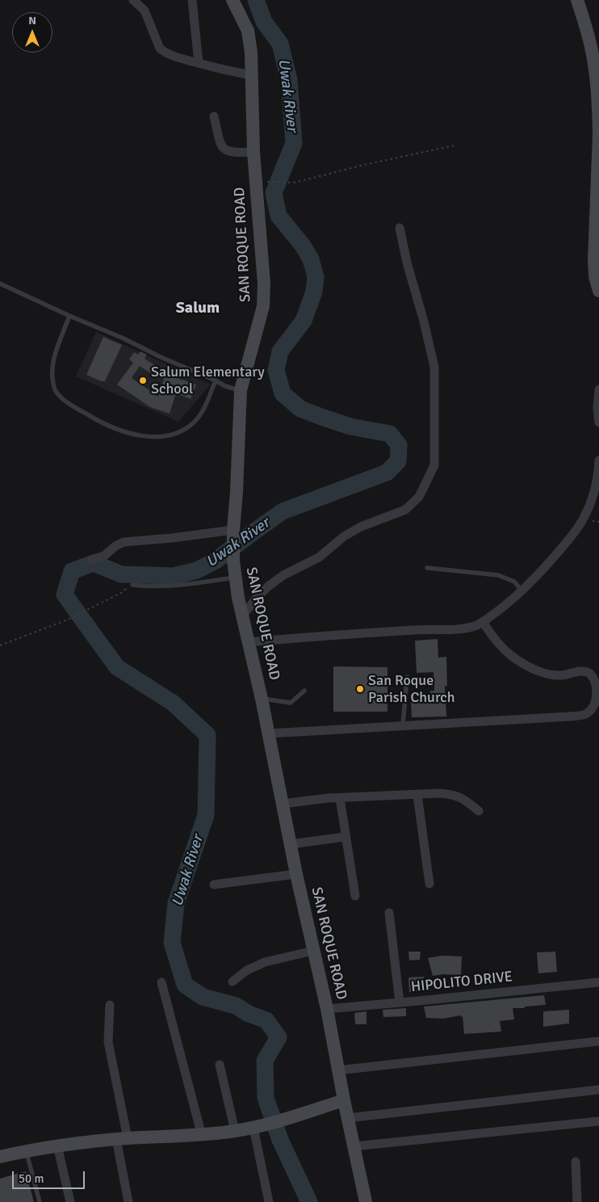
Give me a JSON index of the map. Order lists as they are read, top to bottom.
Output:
{
  "streets": {
    "street": ["SAN ROQUE ROAD", "HIPOLITO DRIVE"]
  },
  "crossings": [
    ["SAN ROQUE ROAD", "HIPOLITO DRIVE"]
  ],
  "districts": ["Salum"],
  "water": ["Uwak River"],
  "places": ["Salum Elementary School", "San Roque Parish Church"],
  "scale_bar": "50 m",
  "north": "top"
}
